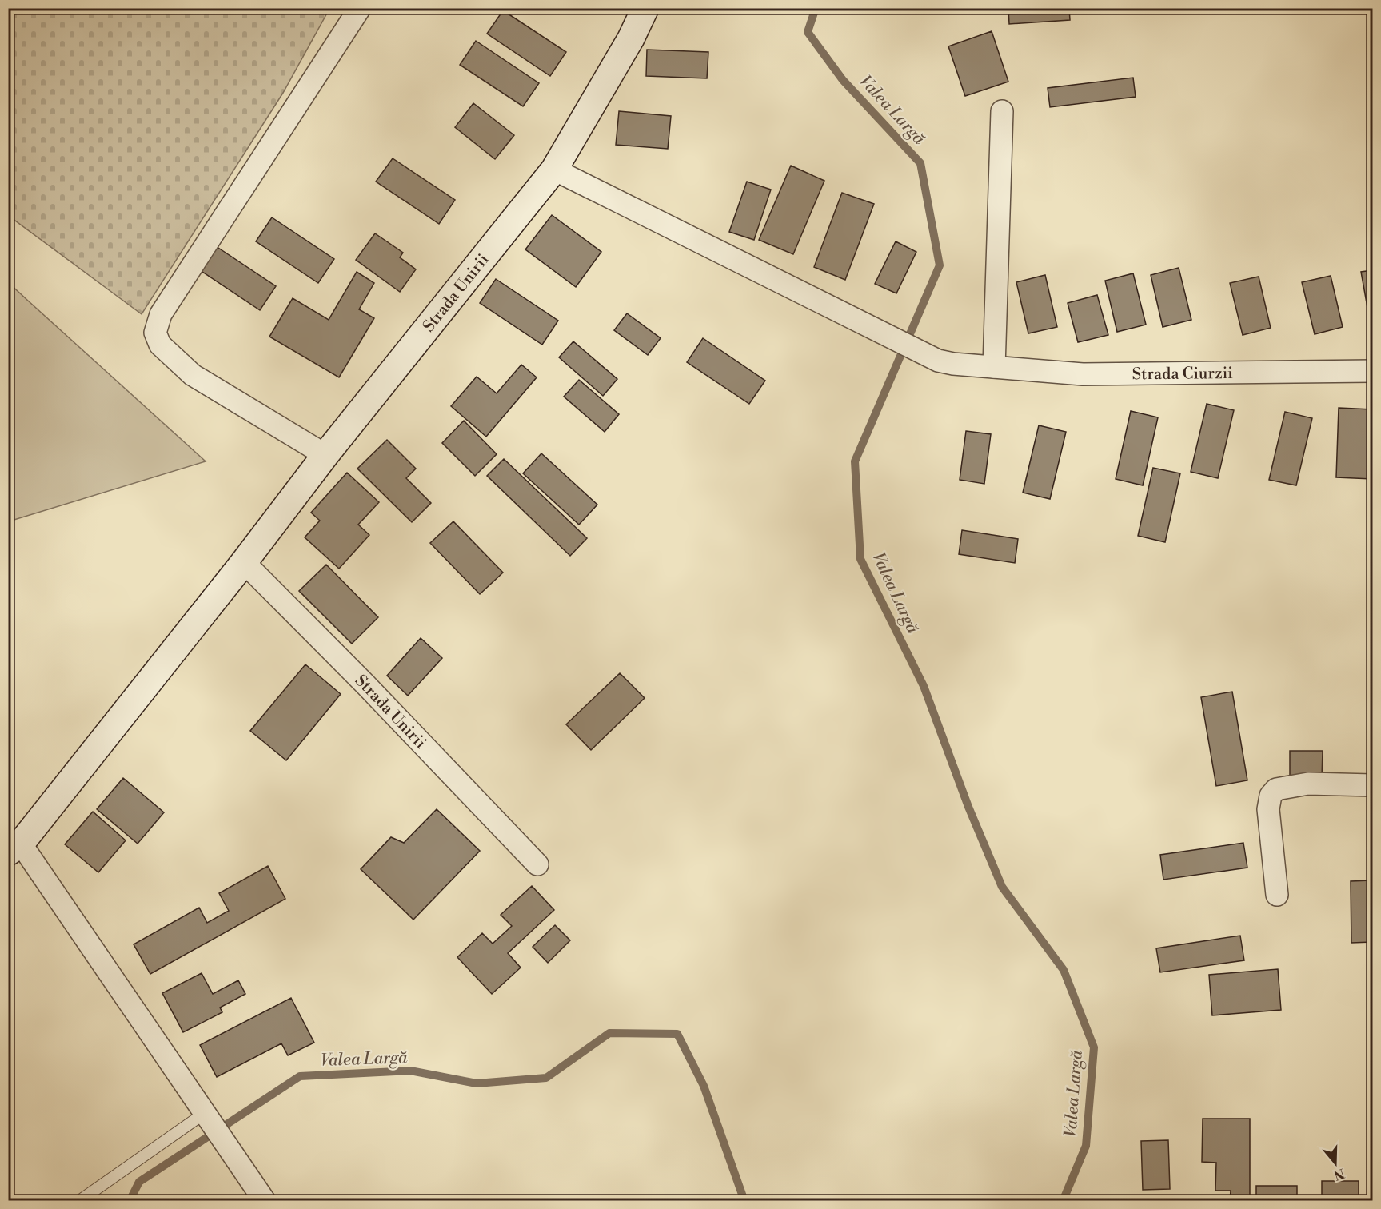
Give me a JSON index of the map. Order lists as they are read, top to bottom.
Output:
{
  "streets": {
    "main road": ["Strada Unirii"],
    "street": ["Strada Ciurzii"]
  },
  "crossings": [
    ["Strada Unirii", "Strada Ciurzii"]
  ],
  "water": ["Valea Largă"],
  "north": "bottom"
}
